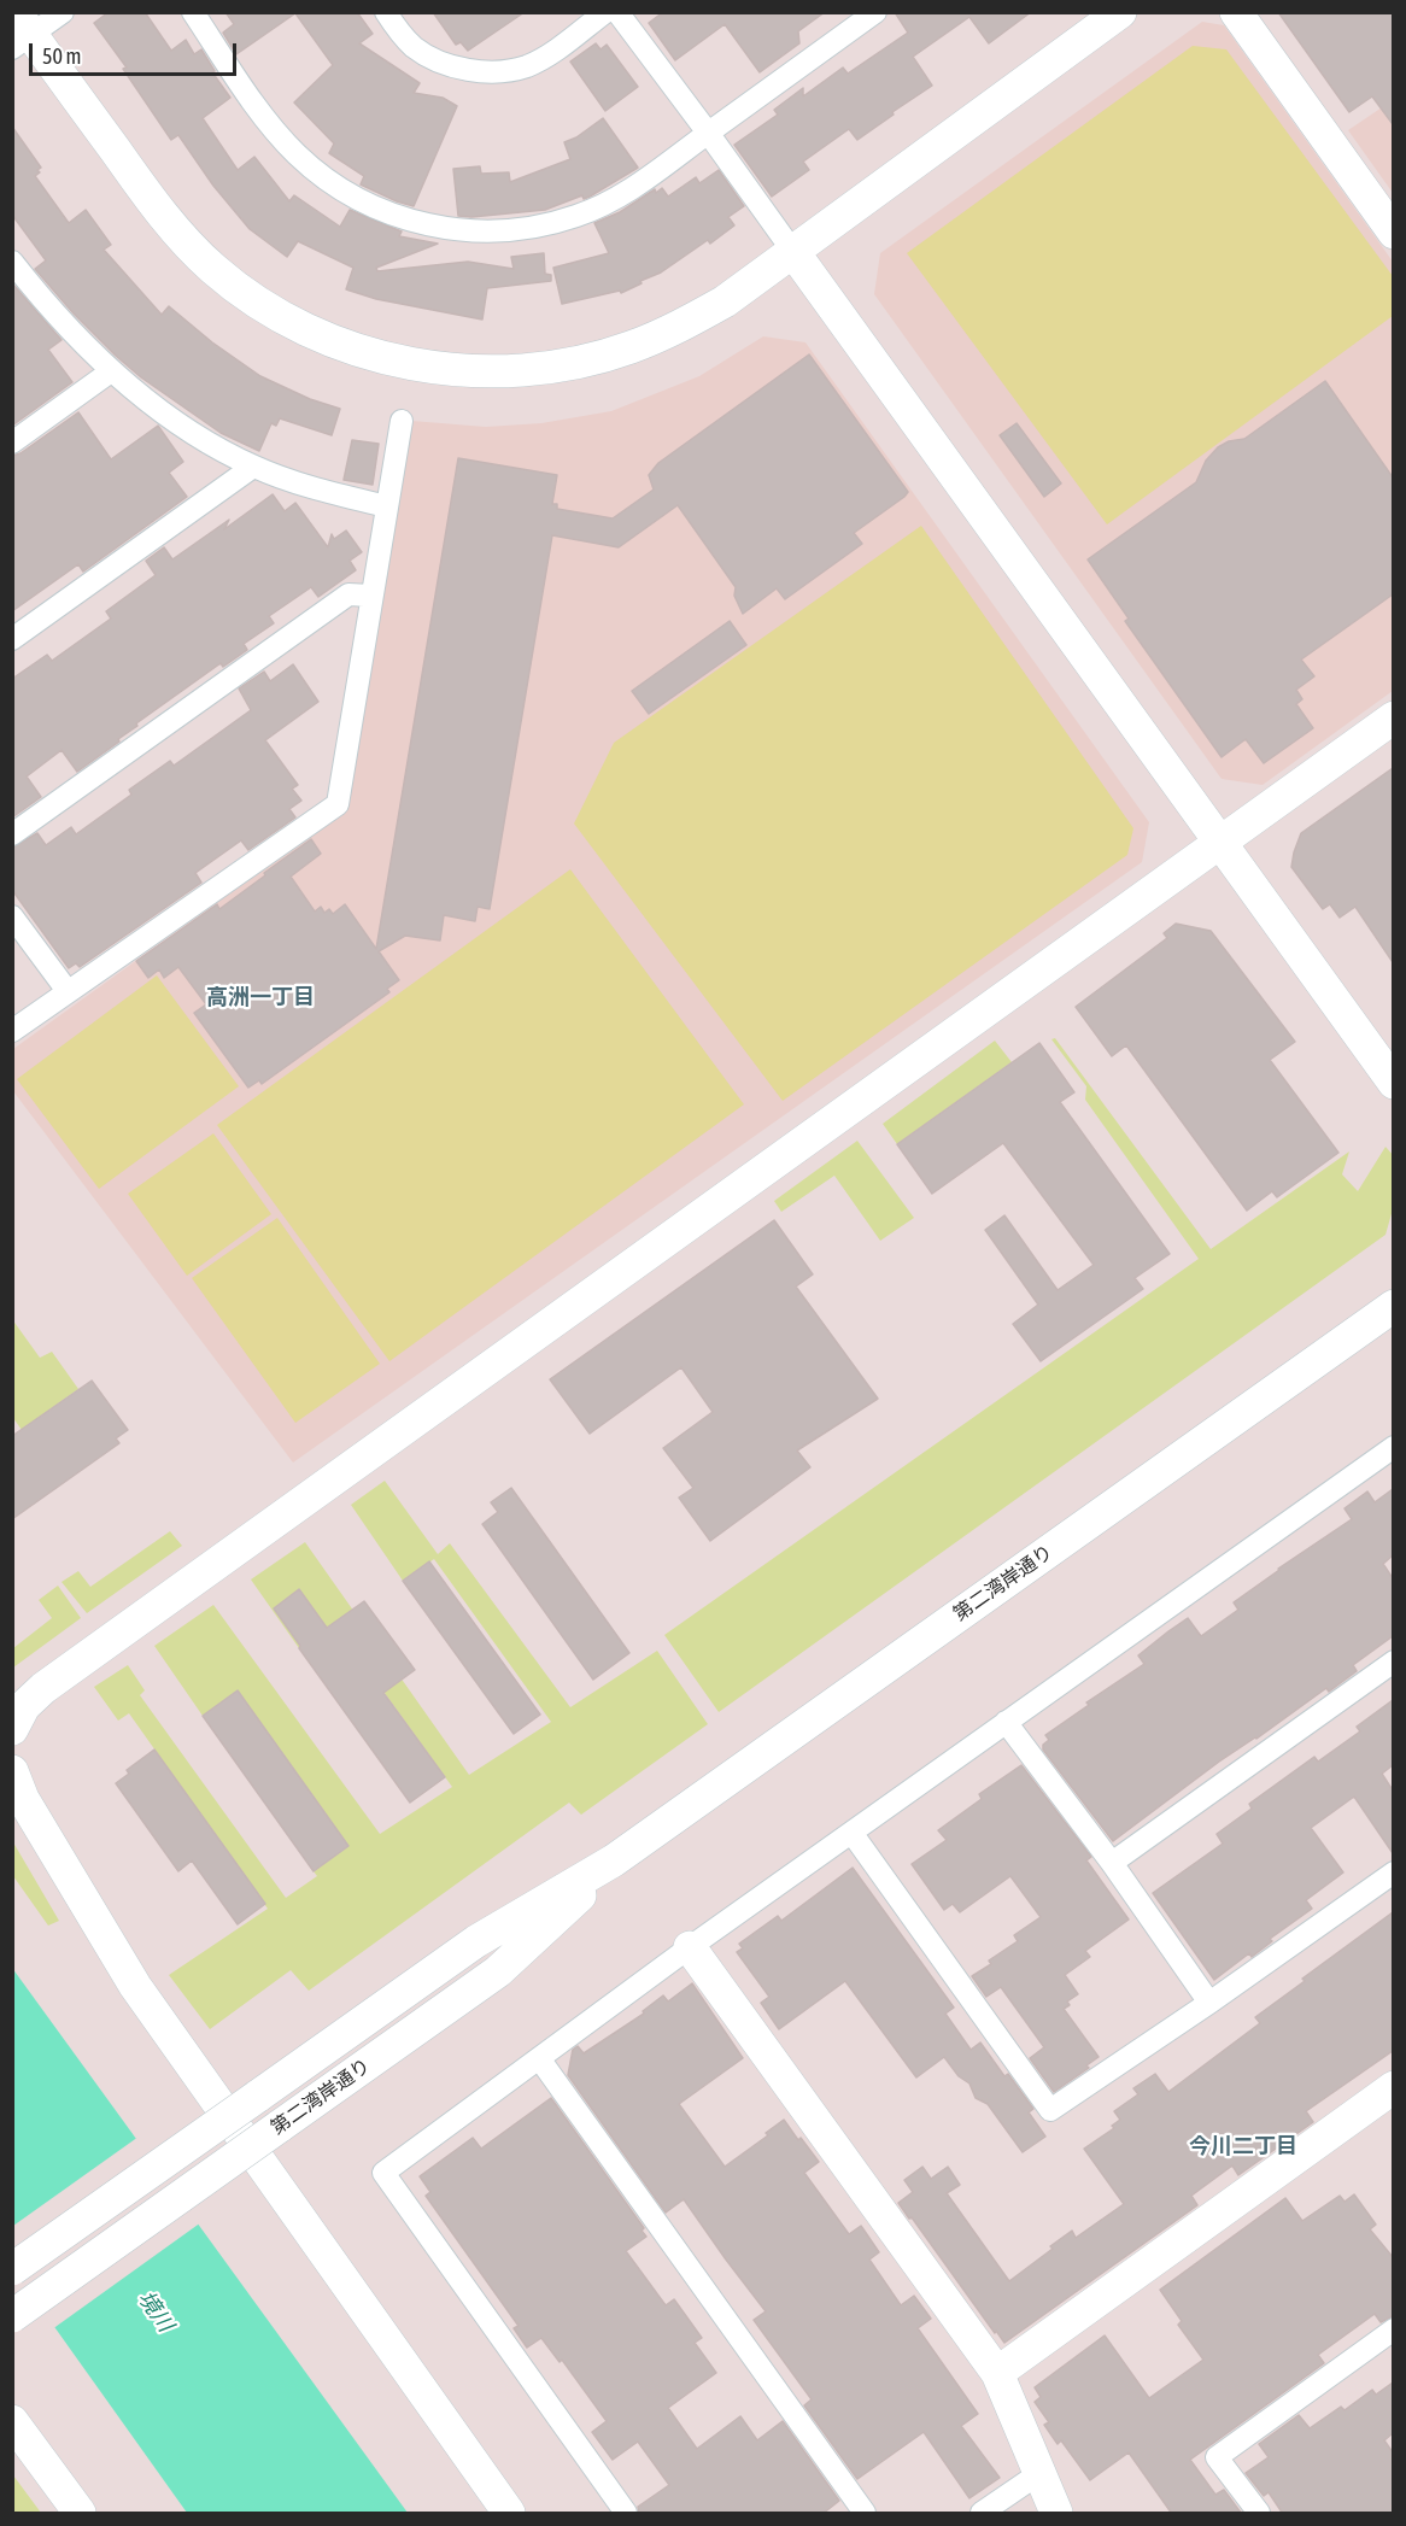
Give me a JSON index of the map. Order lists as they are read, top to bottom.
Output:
{
  "streets": {
    "street": ["第二湾岸通り"]
  },
  "districts": ["高洲一丁目", "今川二丁目"],
  "water": ["境川"],
  "scale_bar": "50 m"
}
